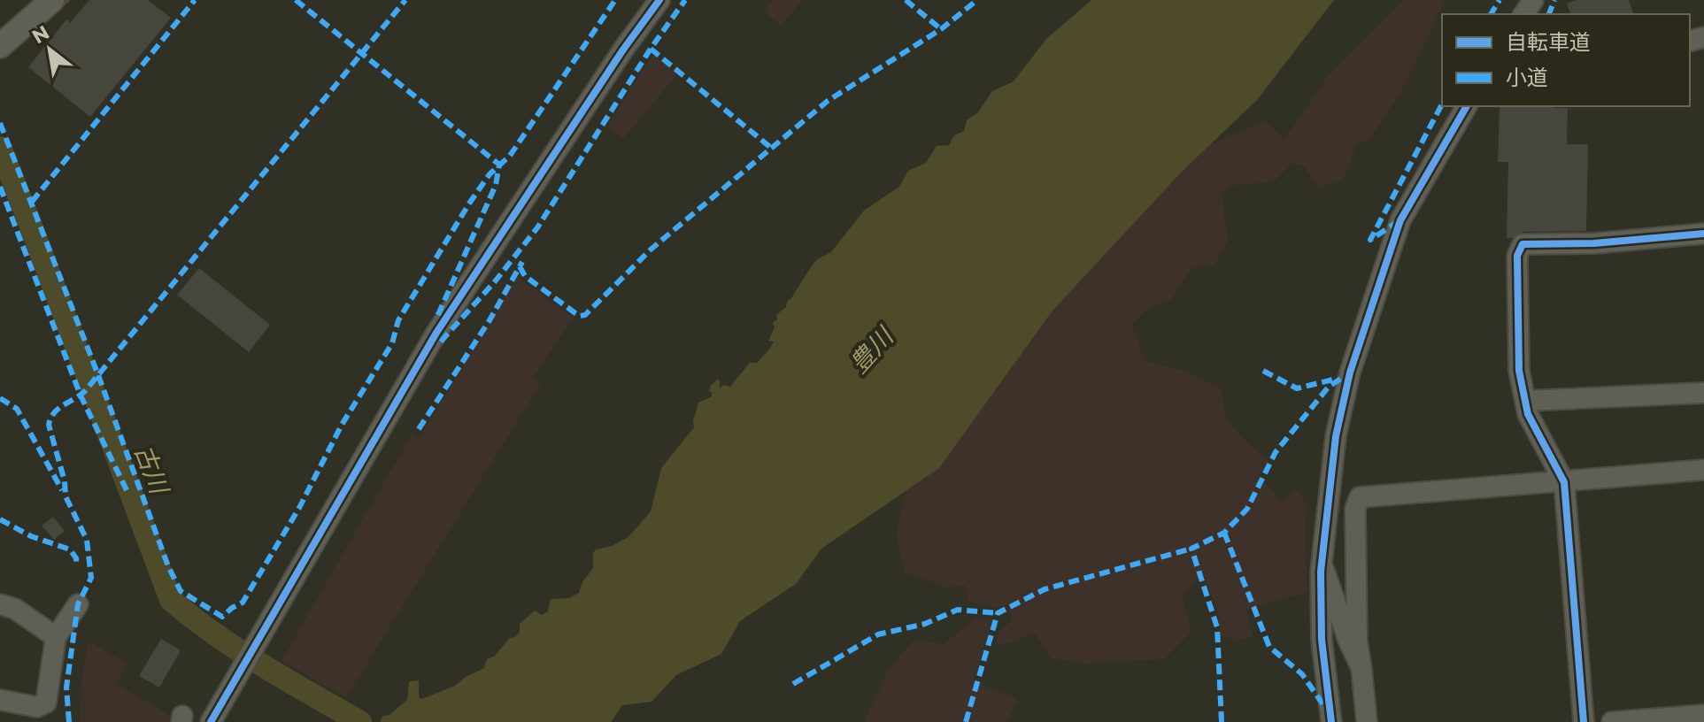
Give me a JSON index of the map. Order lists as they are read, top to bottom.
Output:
{
  "water": ["豊川", "古川"],
  "legend": ["自転車道", "小道"],
  "north": "top left"
}
